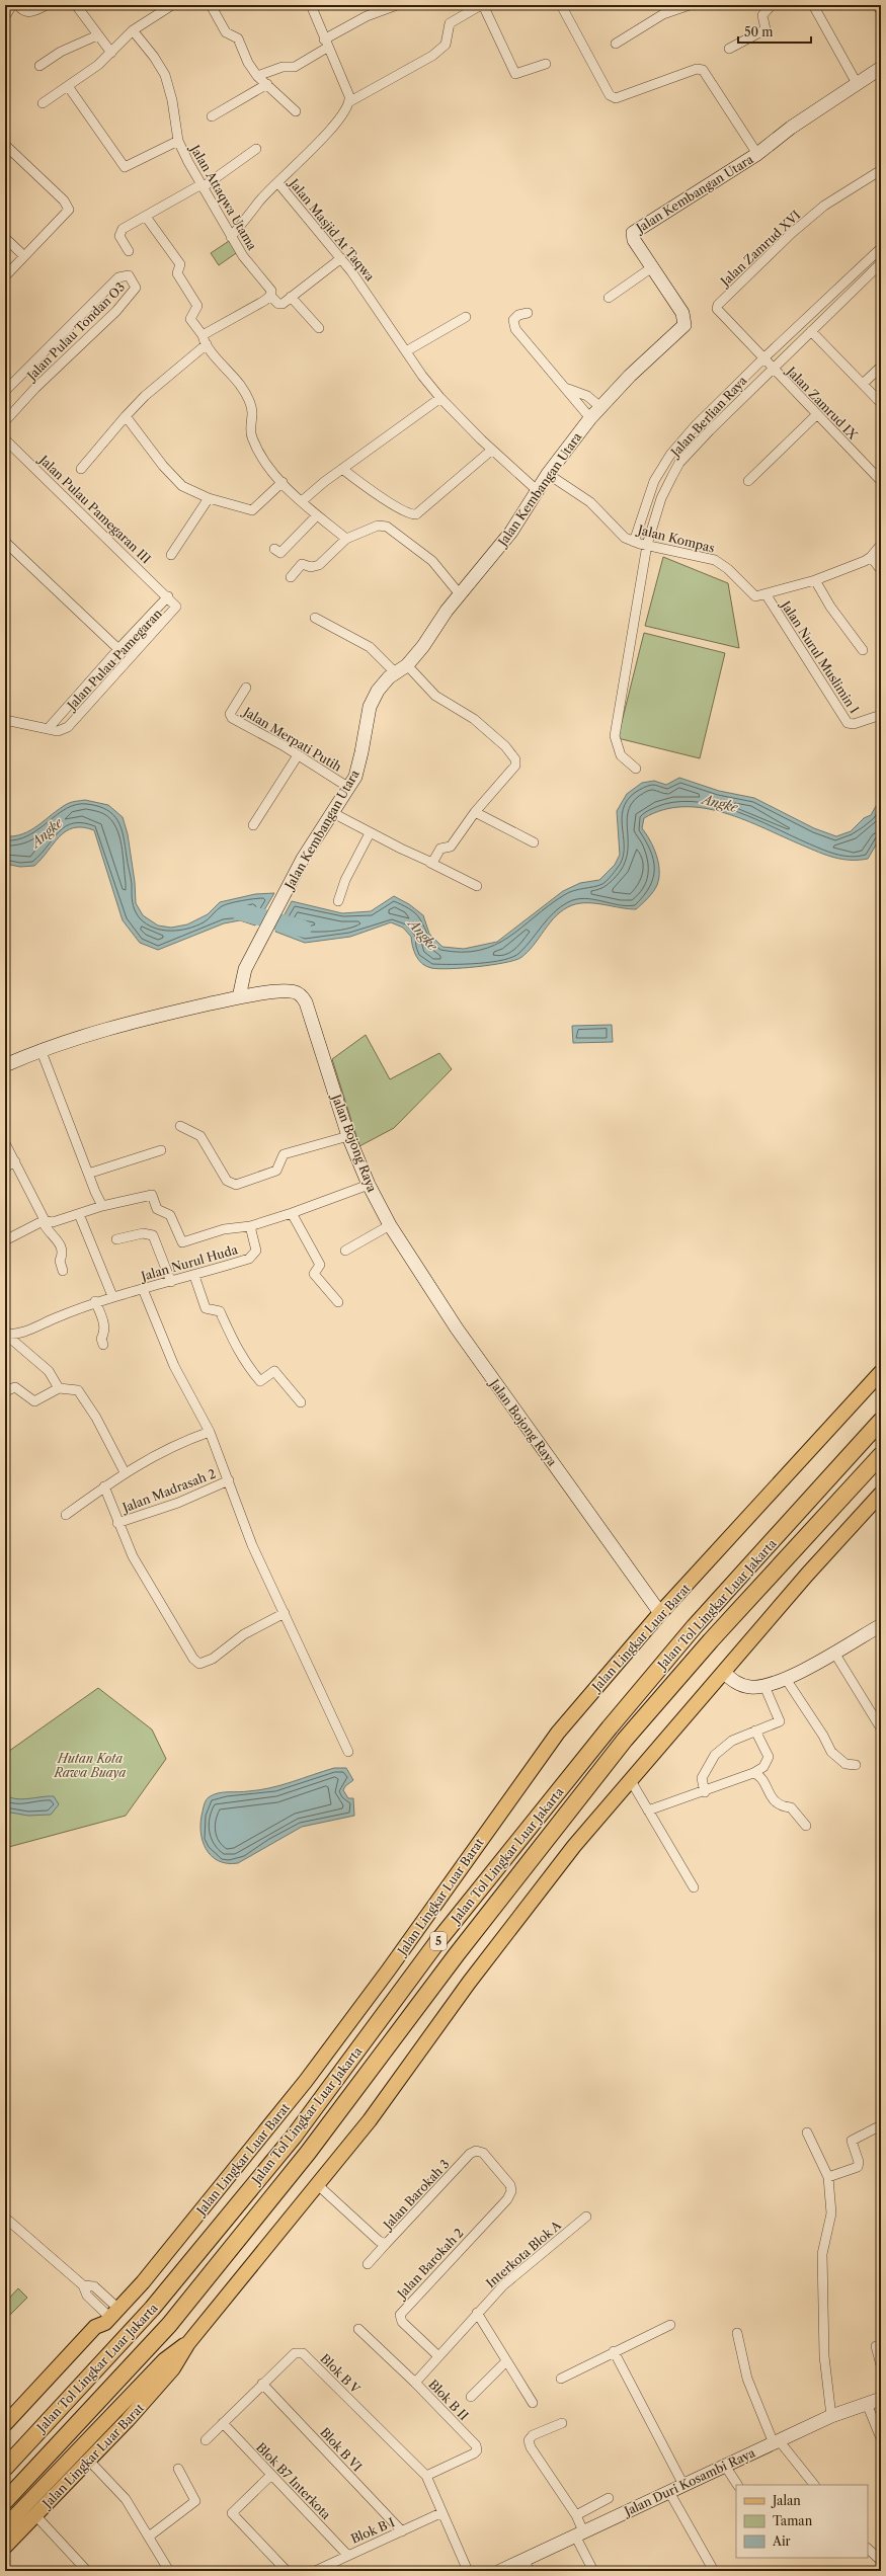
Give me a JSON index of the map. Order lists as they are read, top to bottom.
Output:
{
  "streets": {
    "highway": ["Jalan Tol Lingkar Luar Jakarta", "5"],
    "main road": ["Jalan Lingkar Luar Barat"],
    "street": [
      "Jalan Kembangan Utara",
      "Jalan Attaqwa Utama",
      "Jalan Masjid At Taqwa",
      "Jalan Zamrud XVI",
      "Jalan Pulau Tondan O3",
      "Jalan Zamrud IX",
      "Jalan Berlian Raya",
      "Jalan Pulau Pamegaran III",
      "Jalan Kompas",
      "Jalan Nurul Muslimin I",
      "Jalan Pulau Pamegaran",
      "Jalan Merpati Putih",
      "Jalan Bojong Raya",
      "Jalan Nurul Huda",
      "Jalan Madrasah 2",
      "Jalan Barokah 3",
      "Interkota Blok A",
      "Jalan Barokah 2",
      "Blok B V",
      "Blok B II",
      "Blok B VI",
      "Blok B7 Interkota",
      "Jalan Duri Kosambi Raya",
      "Blok B I"
    ]
  },
  "crossings": [
    ["Jalan Kembangan Utara", "Jalan Masjid At Taqwa"],
    ["Jalan Kembangan Utara", "Jalan Kompas"],
    ["Jalan Kembangan Utara", "Jalan Merpati Putih"],
    ["Jalan Kembangan Utara", "Jalan Bojong Raya"],
    ["Jalan Zamrud XVI", "Jalan Zamrud IX"],
    ["Jalan Zamrud XVI", "Jalan Berlian Raya"],
    ["Jalan Zamrud IX", "Jalan Berlian Raya"],
    ["Jalan Berlian Raya", "Jalan Kompas"],
    ["Jalan Pulau Pamegaran III", "Jalan Pulau Pamegaran"],
    ["Jalan Kompas", "Jalan Nurul Muslimin I"],
    ["Jalan Bojong Raya", "Jalan Lingkar Luar Barat"],
    ["Jalan Lingkar Luar Barat", "Jalan Barokah 3"],
    ["Jalan Barokah 3", "Jalan Barokah 2"],
    ["Interkota Blok A", "Jalan Barokah 2"],
    ["Interkota Blok A", "Blok B II"],
    ["Blok B V", "Blok B II"],
    ["Blok B V", "Blok B VI"],
    ["Blok B V", "Blok B7 Interkota"],
    ["Blok B V", "Blok B I"],
    ["Blok B VI", "Blok B I"],
    ["Blok B7 Interkota", "Blok B I"]
  ],
  "water": ["Angke"],
  "parks": ["Hutan Kota Rawa Buaya"],
  "legend": ["Jalan", "Taman", "Air"],
  "scale_bar": "50 m"
}
